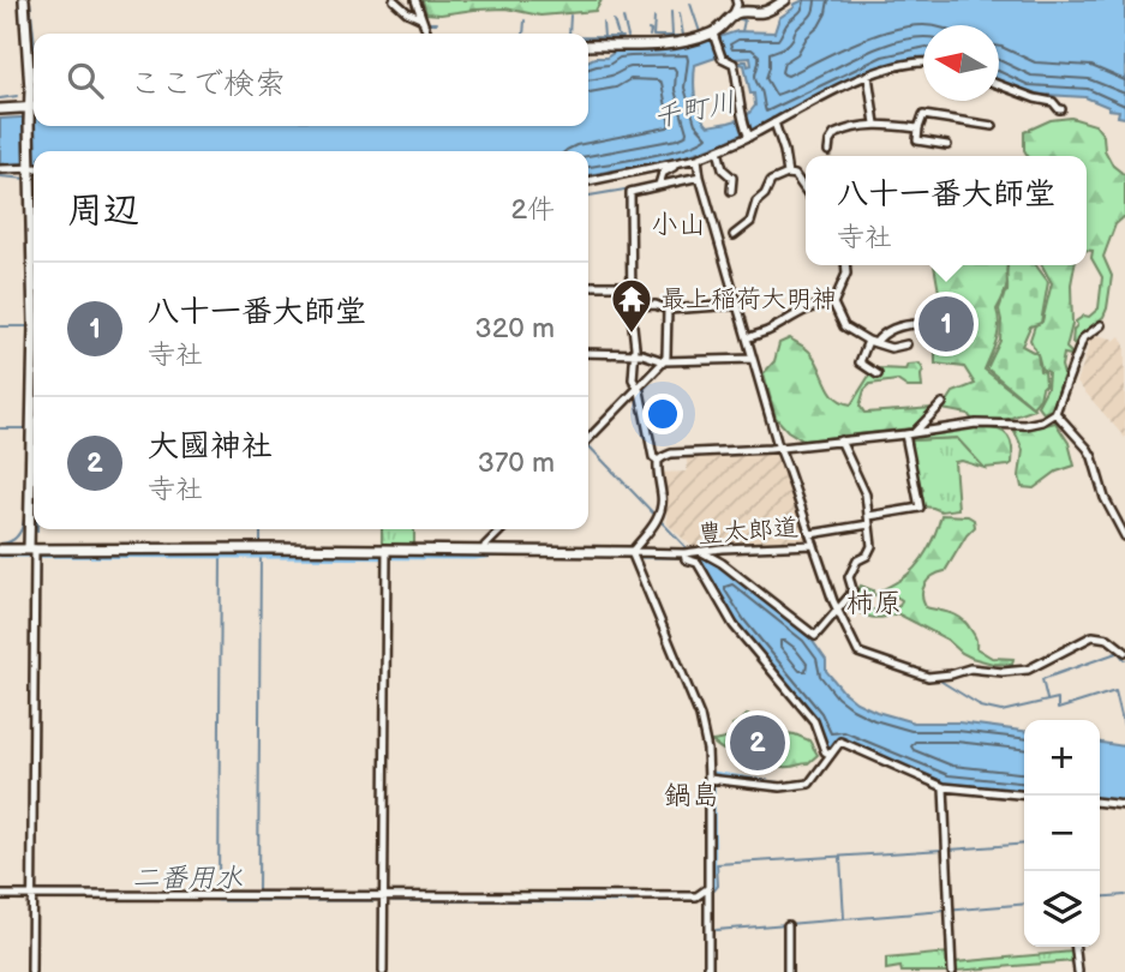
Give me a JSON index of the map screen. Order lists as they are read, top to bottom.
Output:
{
  "streets": {
    "street": ["豊太郎道"]
  },
  "districts": ["小山", "柿原", "鍋島"],
  "water": ["千町川", "二番用水"],
  "places": {
    "temple": ["最上稲荷大明神"]
  },
  "north": "left",
  "page": {
    "search": "ここで検索",
    "heading": ["周辺", "2件"],
    "popup": ["八十一番大師堂", "寺社"],
    "list": [
      {
        "mark": "1",
        "name": "八十一番大師堂",
        "note": "寺社",
        "value": "320 m"
      },
      {
        "mark": "2",
        "name": "大國神社",
        "note": "寺社",
        "value": "370 m"
      }
    ],
    "pins": ["1", "2"],
    "map_buttons": ["+", "−"]
  }
}
